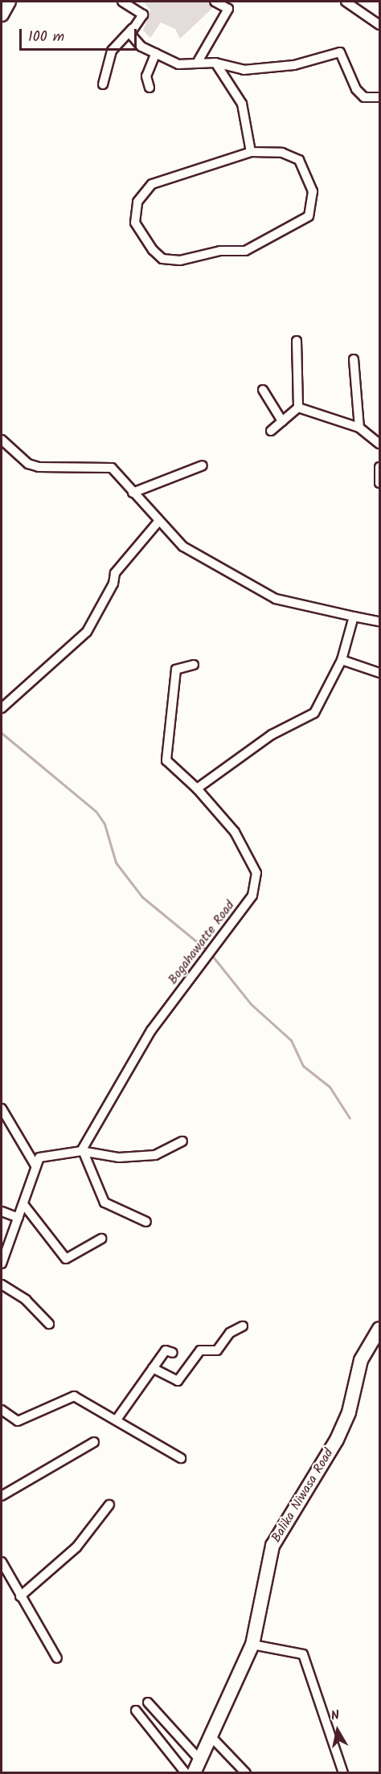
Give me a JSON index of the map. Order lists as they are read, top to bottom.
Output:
{
  "streets": {
    "street": ["Bogahawatte Road", "Balika Niwasa Road"]
  },
  "scale_bar": "100 m",
  "north": "top"
}
